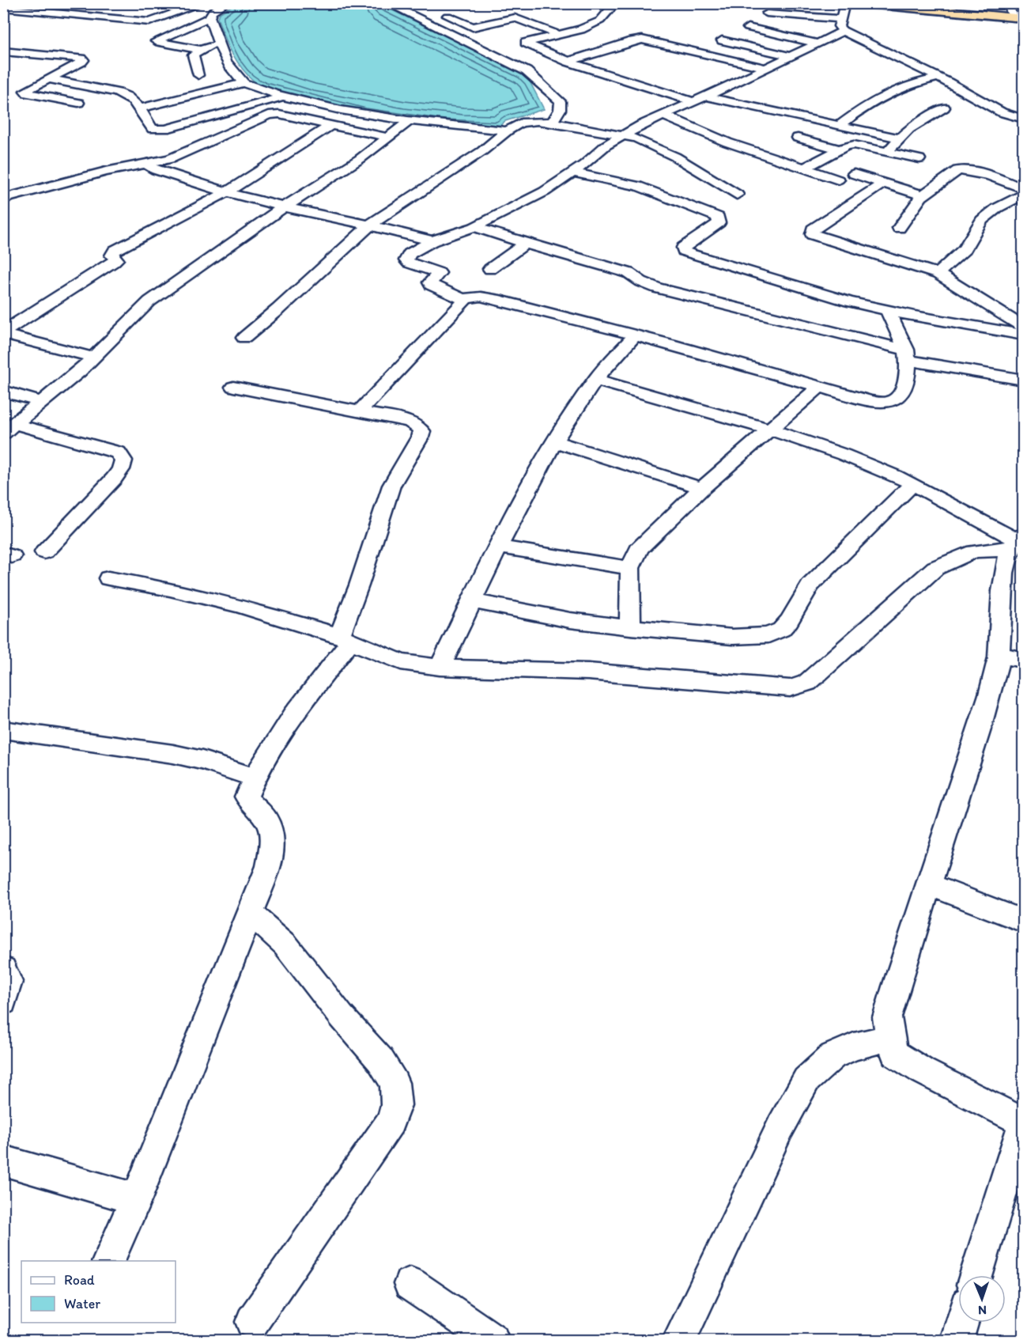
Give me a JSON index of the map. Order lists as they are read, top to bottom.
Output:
{
  "legend": ["Road", "Water"],
  "north": "bottom"
}
